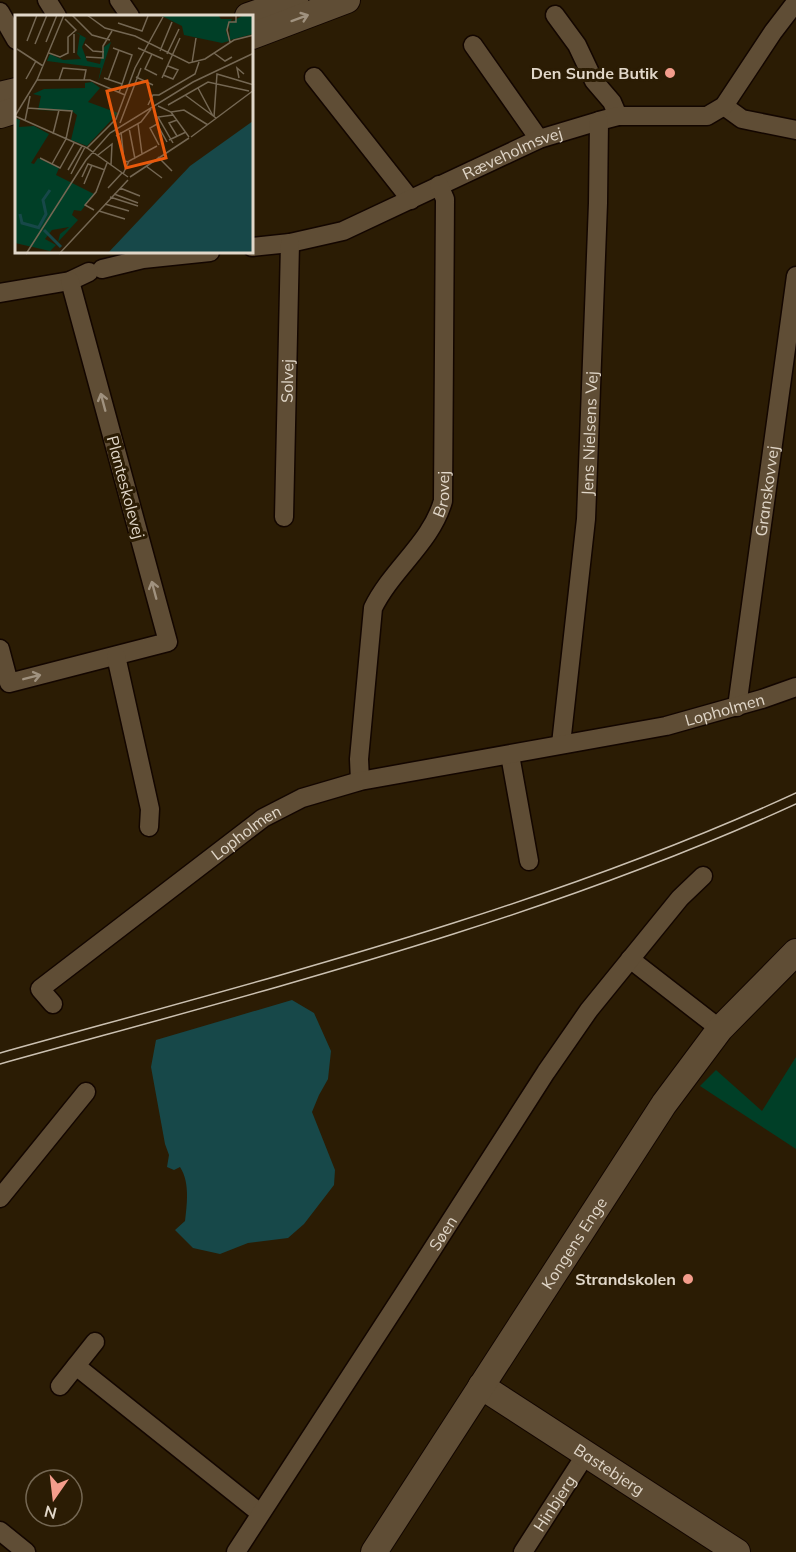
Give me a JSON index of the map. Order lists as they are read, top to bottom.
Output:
{
  "streets": {
    "street": [
      "Ræveholmsvej",
      "Solvej",
      "Jens Nielsens Vej",
      "Planteskolevej",
      "Granskovvej",
      "Brovej",
      "Lopholmen",
      "Søen",
      "Kongens Enge",
      "Bastebjerg",
      "Hinbjerg"
    ]
  },
  "crossings": [
    ["Ræveholmsvej", "Solvej"],
    ["Ræveholmsvej", "Jens Nielsens Vej"],
    ["Ræveholmsvej", "Brovej"],
    ["Jens Nielsens Vej", "Lopholmen"],
    ["Granskovvej", "Lopholmen"],
    ["Brovej", "Lopholmen"],
    ["Kongens Enge", "Bastebjerg"],
    ["Bastebjerg", "Hinbjerg"]
  ],
  "places": ["Den Sunde Butik", "Strandskolen"],
  "north": "bottom"
}
